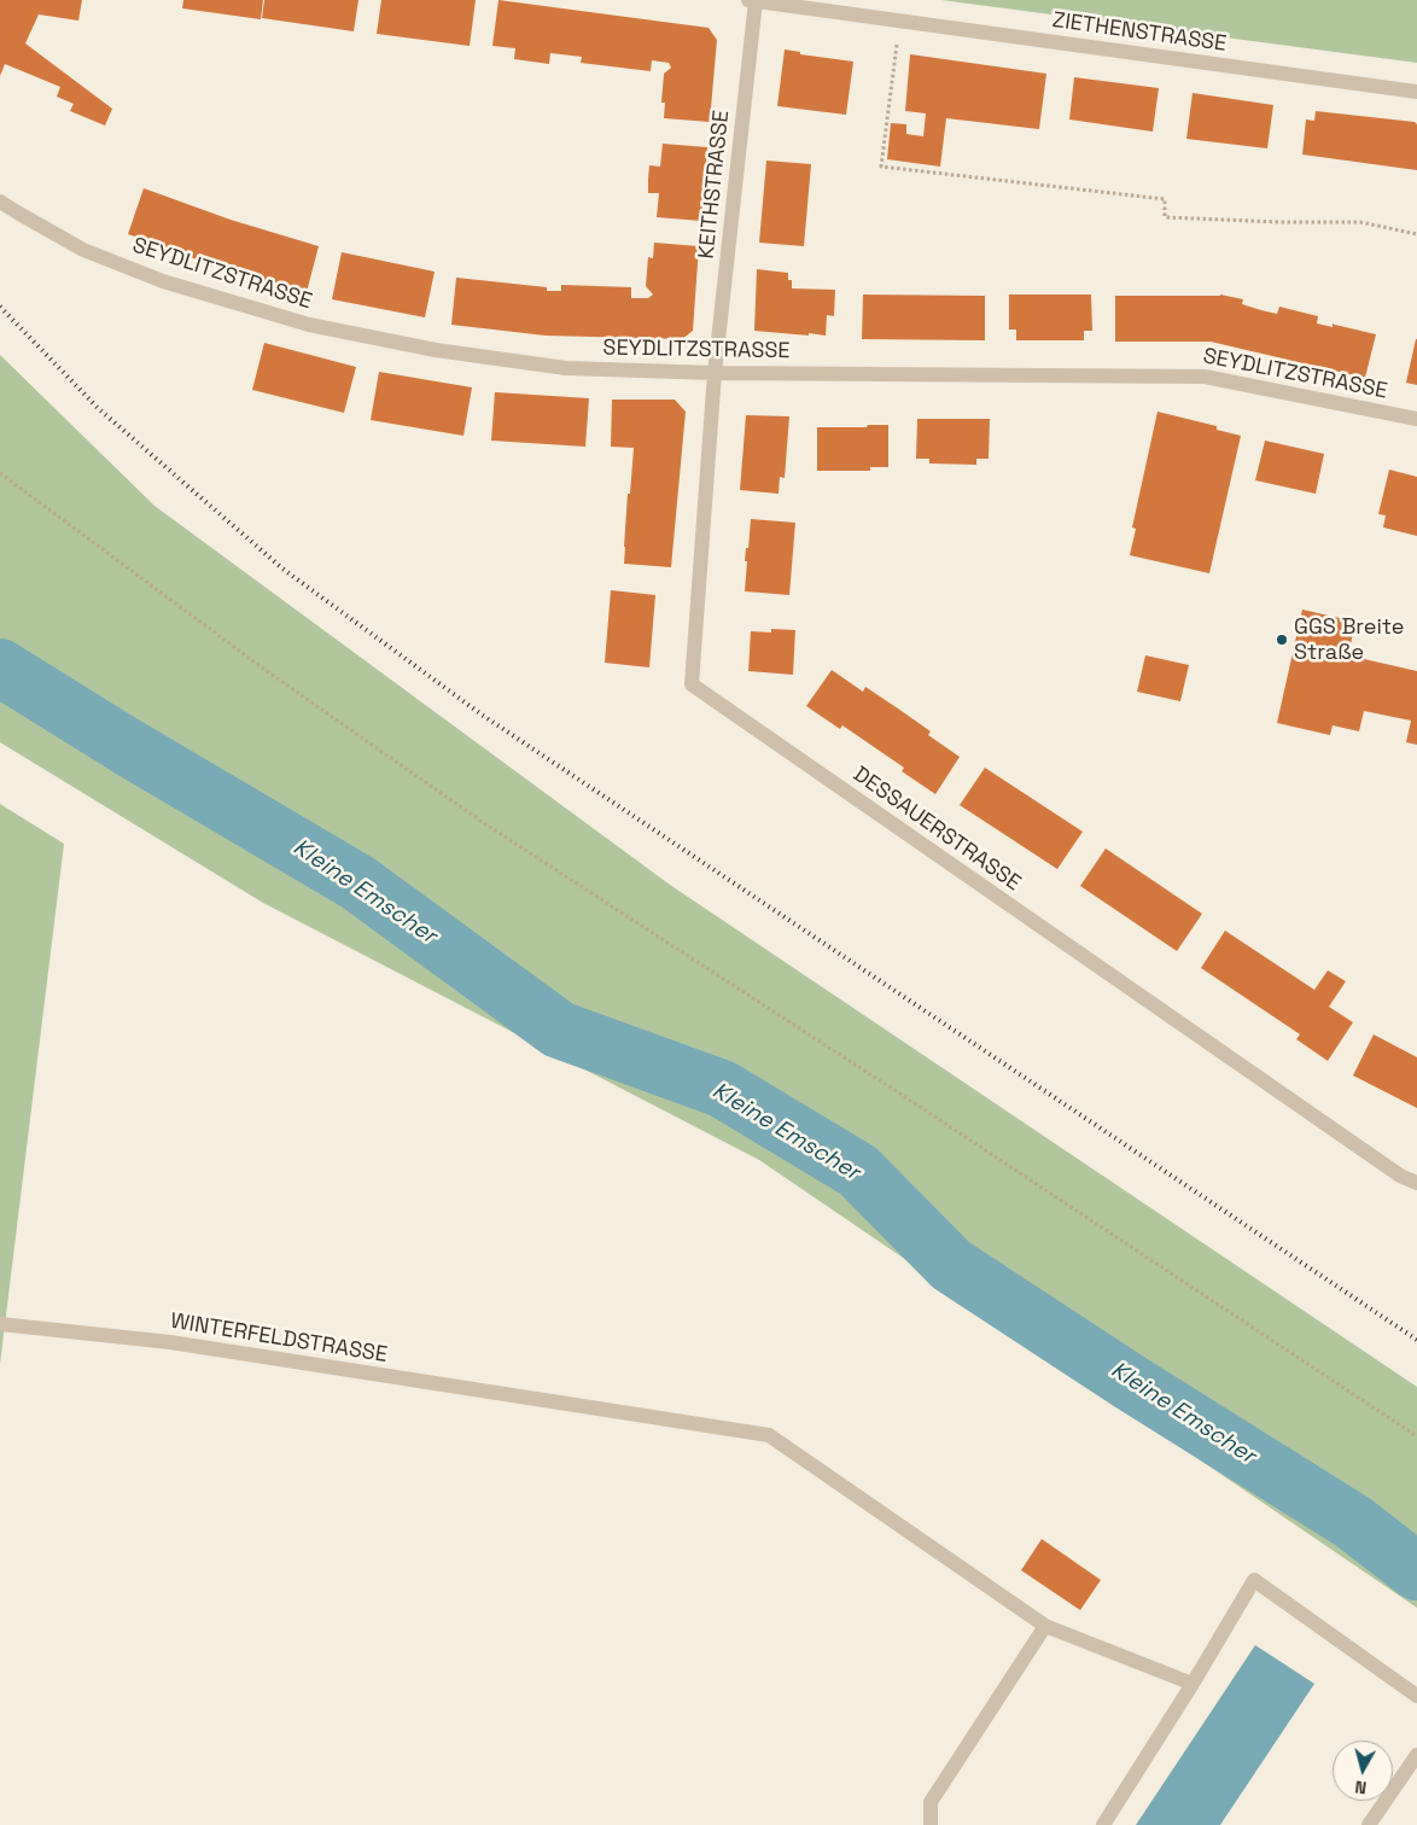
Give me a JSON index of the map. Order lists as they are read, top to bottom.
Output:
{
  "streets": {
    "street": [
      "ZIETHENSTRASSE",
      "KEITHSTRASSE",
      "SEYDLITZSTRASSE",
      "DESSAUERSTRASSE",
      "WINTERFELDSTRASSE"
    ]
  },
  "crossings": [
    ["ZIETHENSTRASSE", "KEITHSTRASSE"],
    ["KEITHSTRASSE", "SEYDLITZSTRASSE"],
    ["KEITHSTRASSE", "DESSAUERSTRASSE"],
    ["SEYDLITZSTRASSE", "DESSAUERSTRASSE"]
  ],
  "water": ["Kleine Emscher"],
  "places": ["GGS Breite Straße"],
  "north": "bottom"
}
